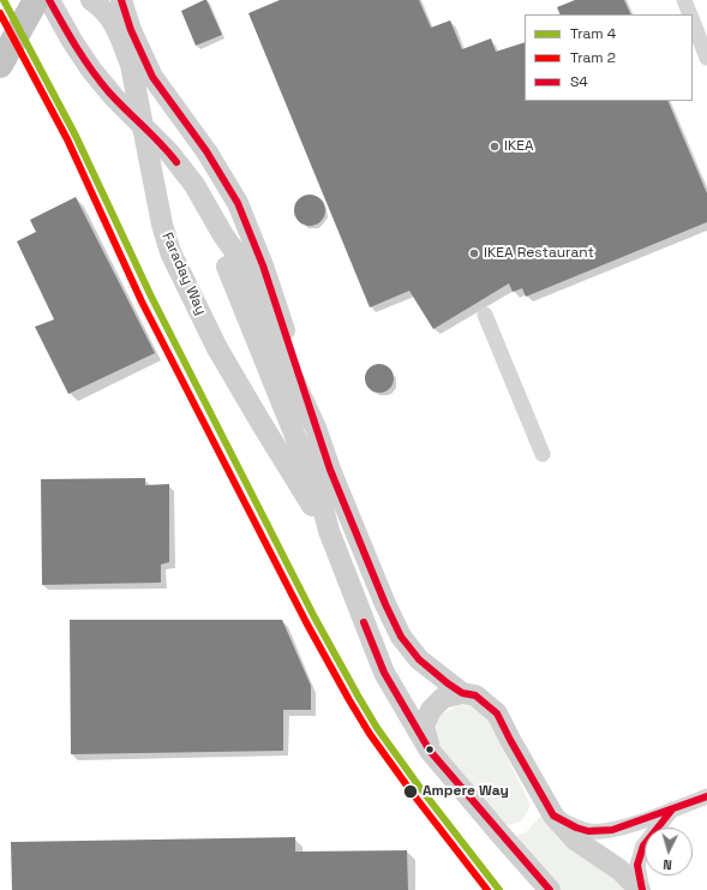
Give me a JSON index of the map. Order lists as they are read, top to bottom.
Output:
{
  "streets": {
    "street": ["Faraday Way"]
  },
  "places": ["IKEA", "IKEA Restaurant", "Ampere Way"],
  "lines": ["tram line 4", "transit line S4", "tram line 2"],
  "legend": ["Tram 4", "Tram 2", "S4"],
  "north": "bottom"
}
